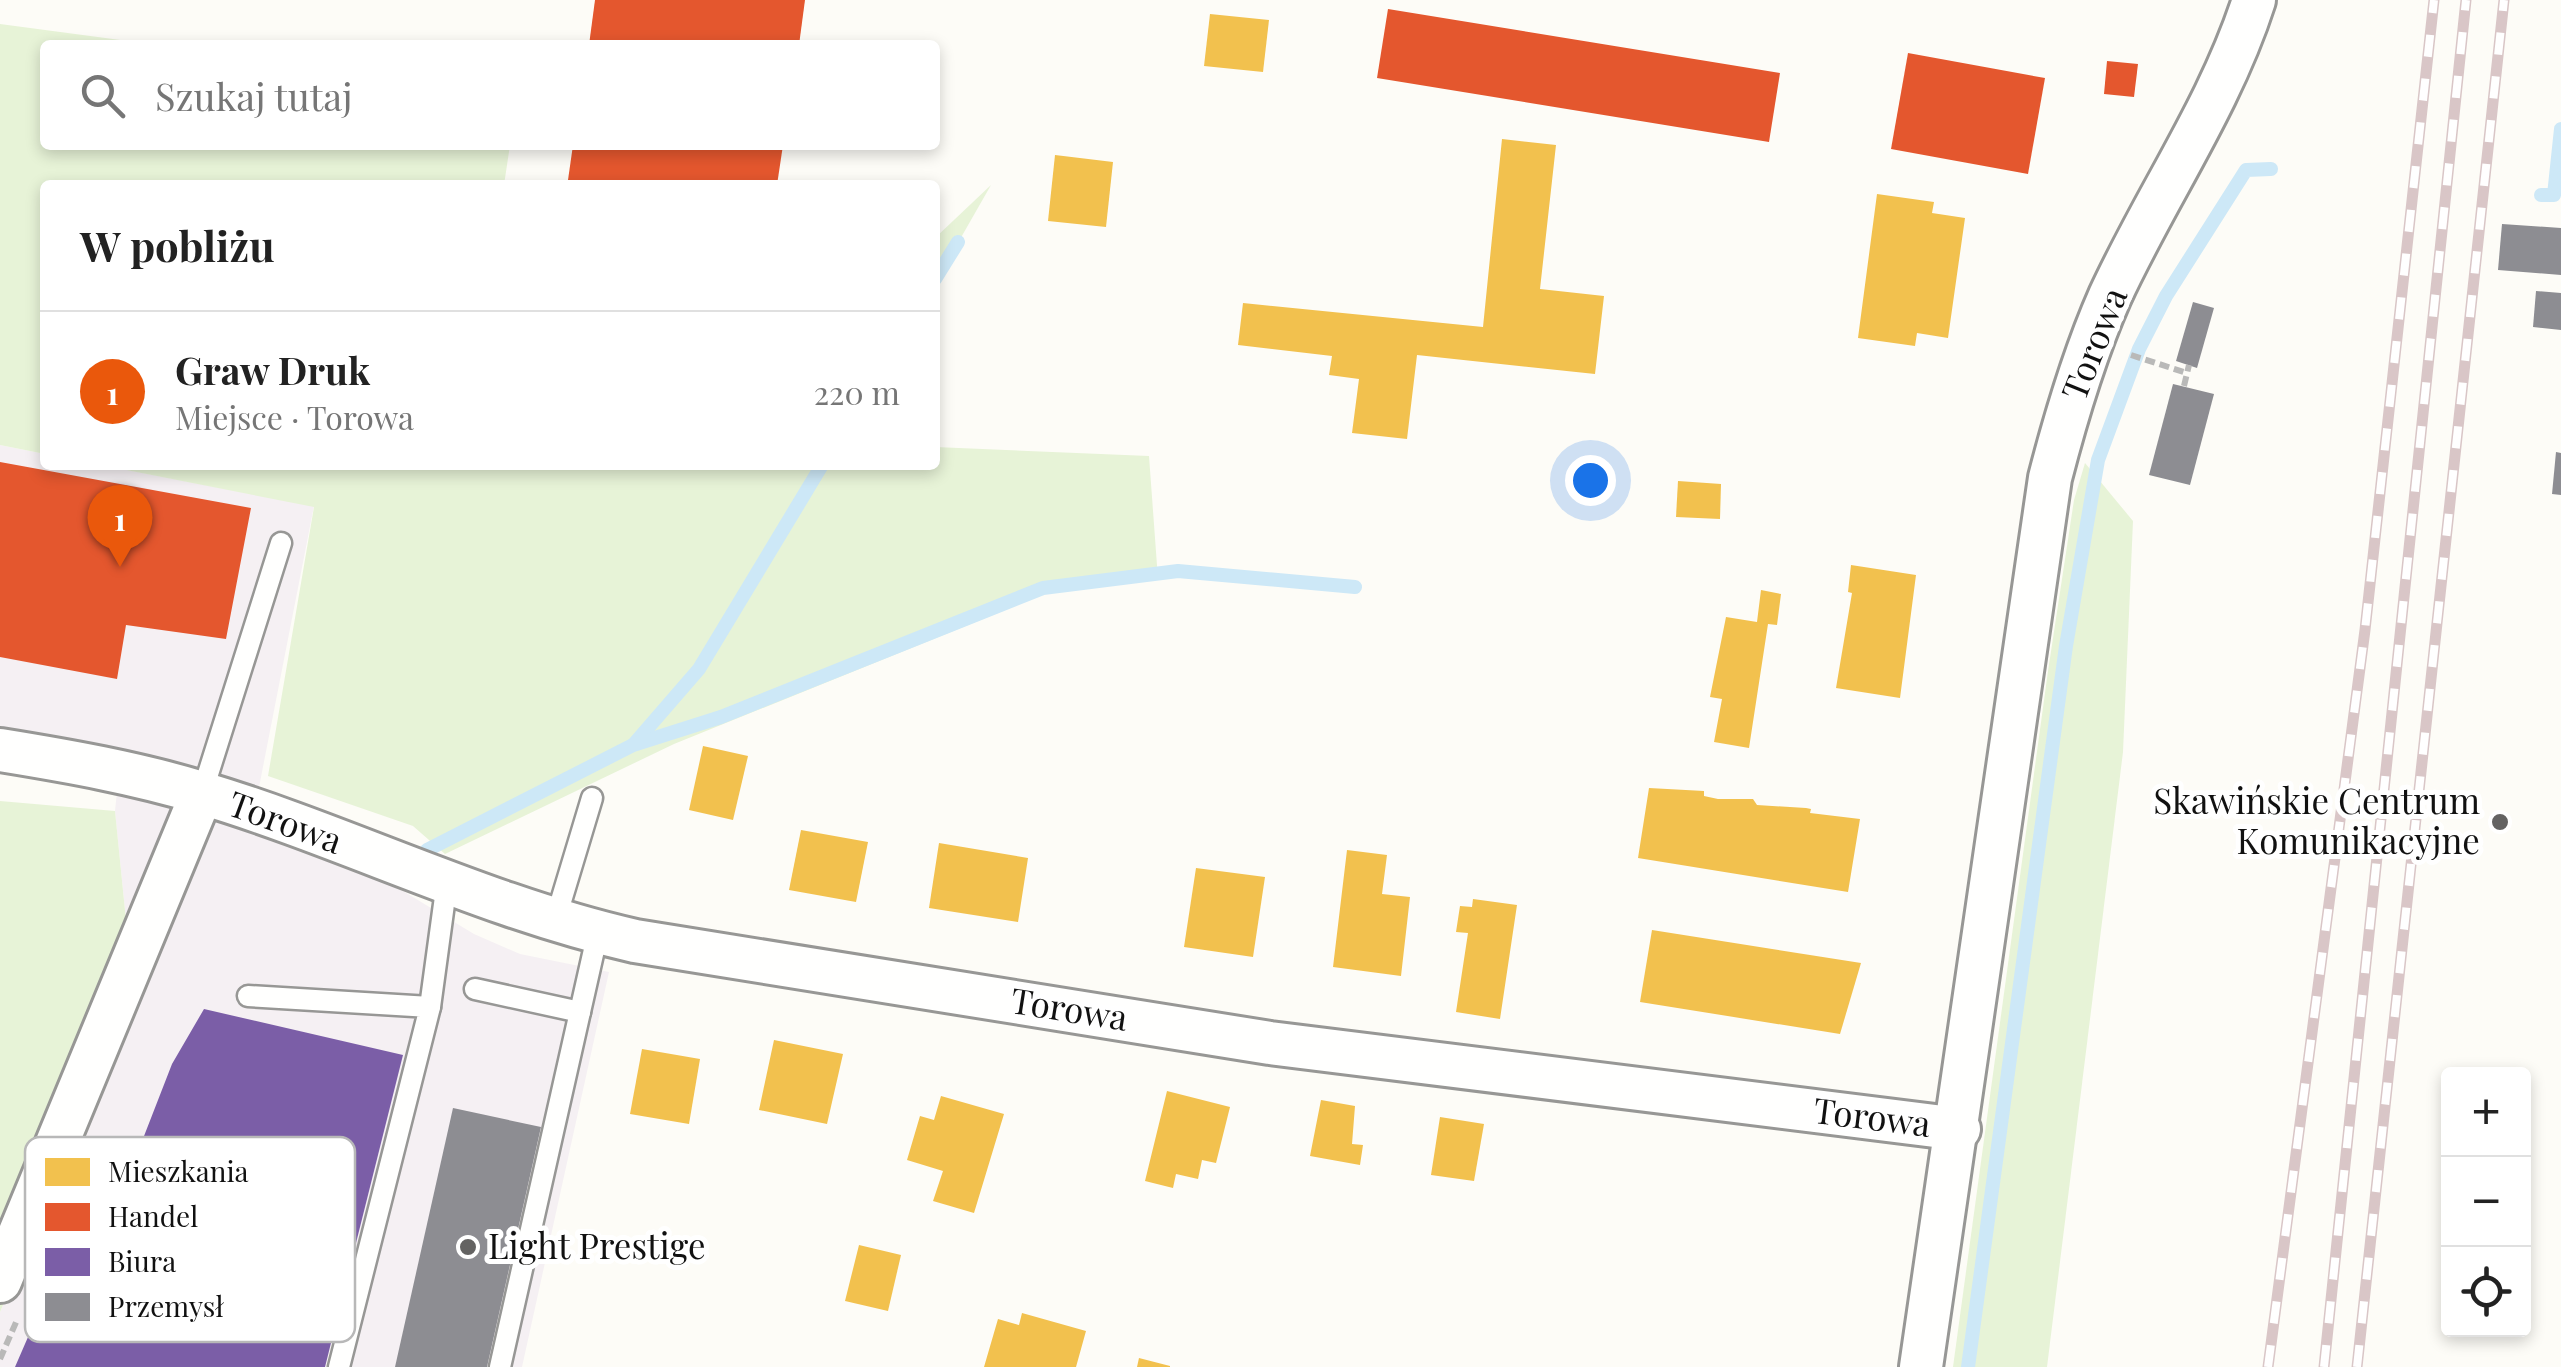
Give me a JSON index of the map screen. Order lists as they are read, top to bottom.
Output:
{
  "streets": {
    "street": ["Torowa"]
  },
  "places": ["Skawińskie Centrum Komunikacyjne", "Light Prestige"],
  "legend": [
    "Mieszkania",
    "Handel",
    "Biura",
    "Przemysł"
  ],
  "page": {
    "search": "Szukaj tutaj",
    "heading": "W pobliżu",
    "list": [
      {
        "mark": "1",
        "name": "Graw Druk",
        "note": "Miejsce · Torowa",
        "value": "220 m"
      }
    ],
    "pins": "1",
    "map_buttons": ["+", "−"]
  }
}
